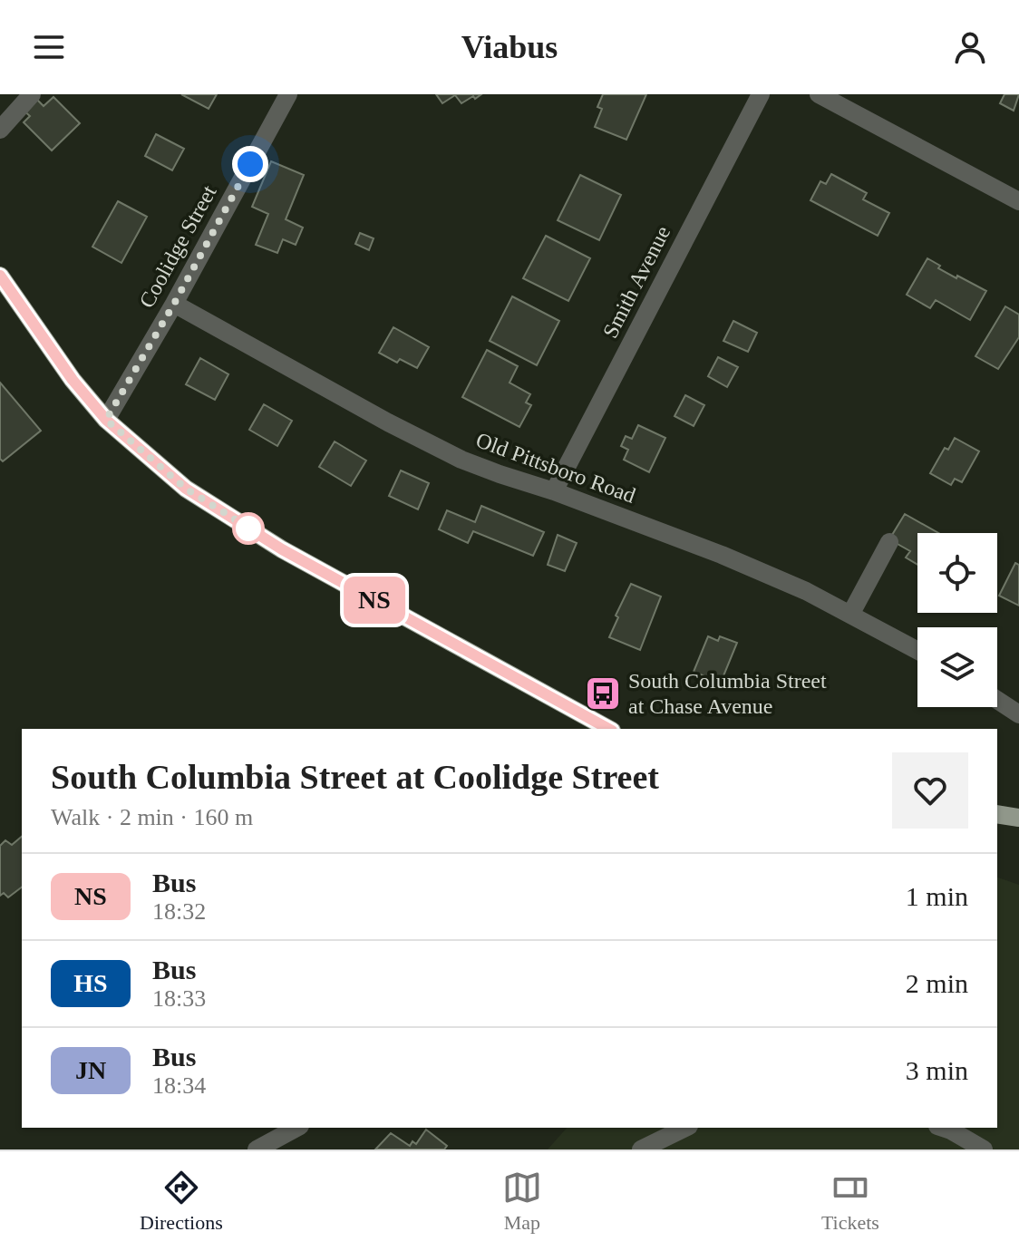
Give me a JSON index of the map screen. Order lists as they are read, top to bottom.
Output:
{
  "streets": {
    "street": ["Coolidge Street", "Smith Avenue", "Old Pittsboro Road"]
  },
  "crossings": [
    ["Coolidge Street", "Old Pittsboro Road"],
    ["Smith Avenue", "Old Pittsboro Road"]
  ],
  "places": {
    "bus stop": ["South Columbia Street at Chase Avenue"]
  },
  "lines": ["bus line NS"],
  "page": {
    "header": "Viabus",
    "on_map": "NS",
    "heading": ["South Columbia Street at Coolidge Street", "Walk · 2 min · 160 m"],
    "list": [
      {
        "mark": "NS",
        "name": "Bus",
        "note": "18:32",
        "value": "1 min"
      },
      {
        "mark": "HS",
        "name": "Bus",
        "note": "18:33",
        "value": "2 min"
      },
      {
        "mark": "JN",
        "name": "Bus",
        "note": "18:34",
        "value": "3 min"
      }
    ],
    "tabs": ["Directions", "Map", "Tickets"]
  }
}
